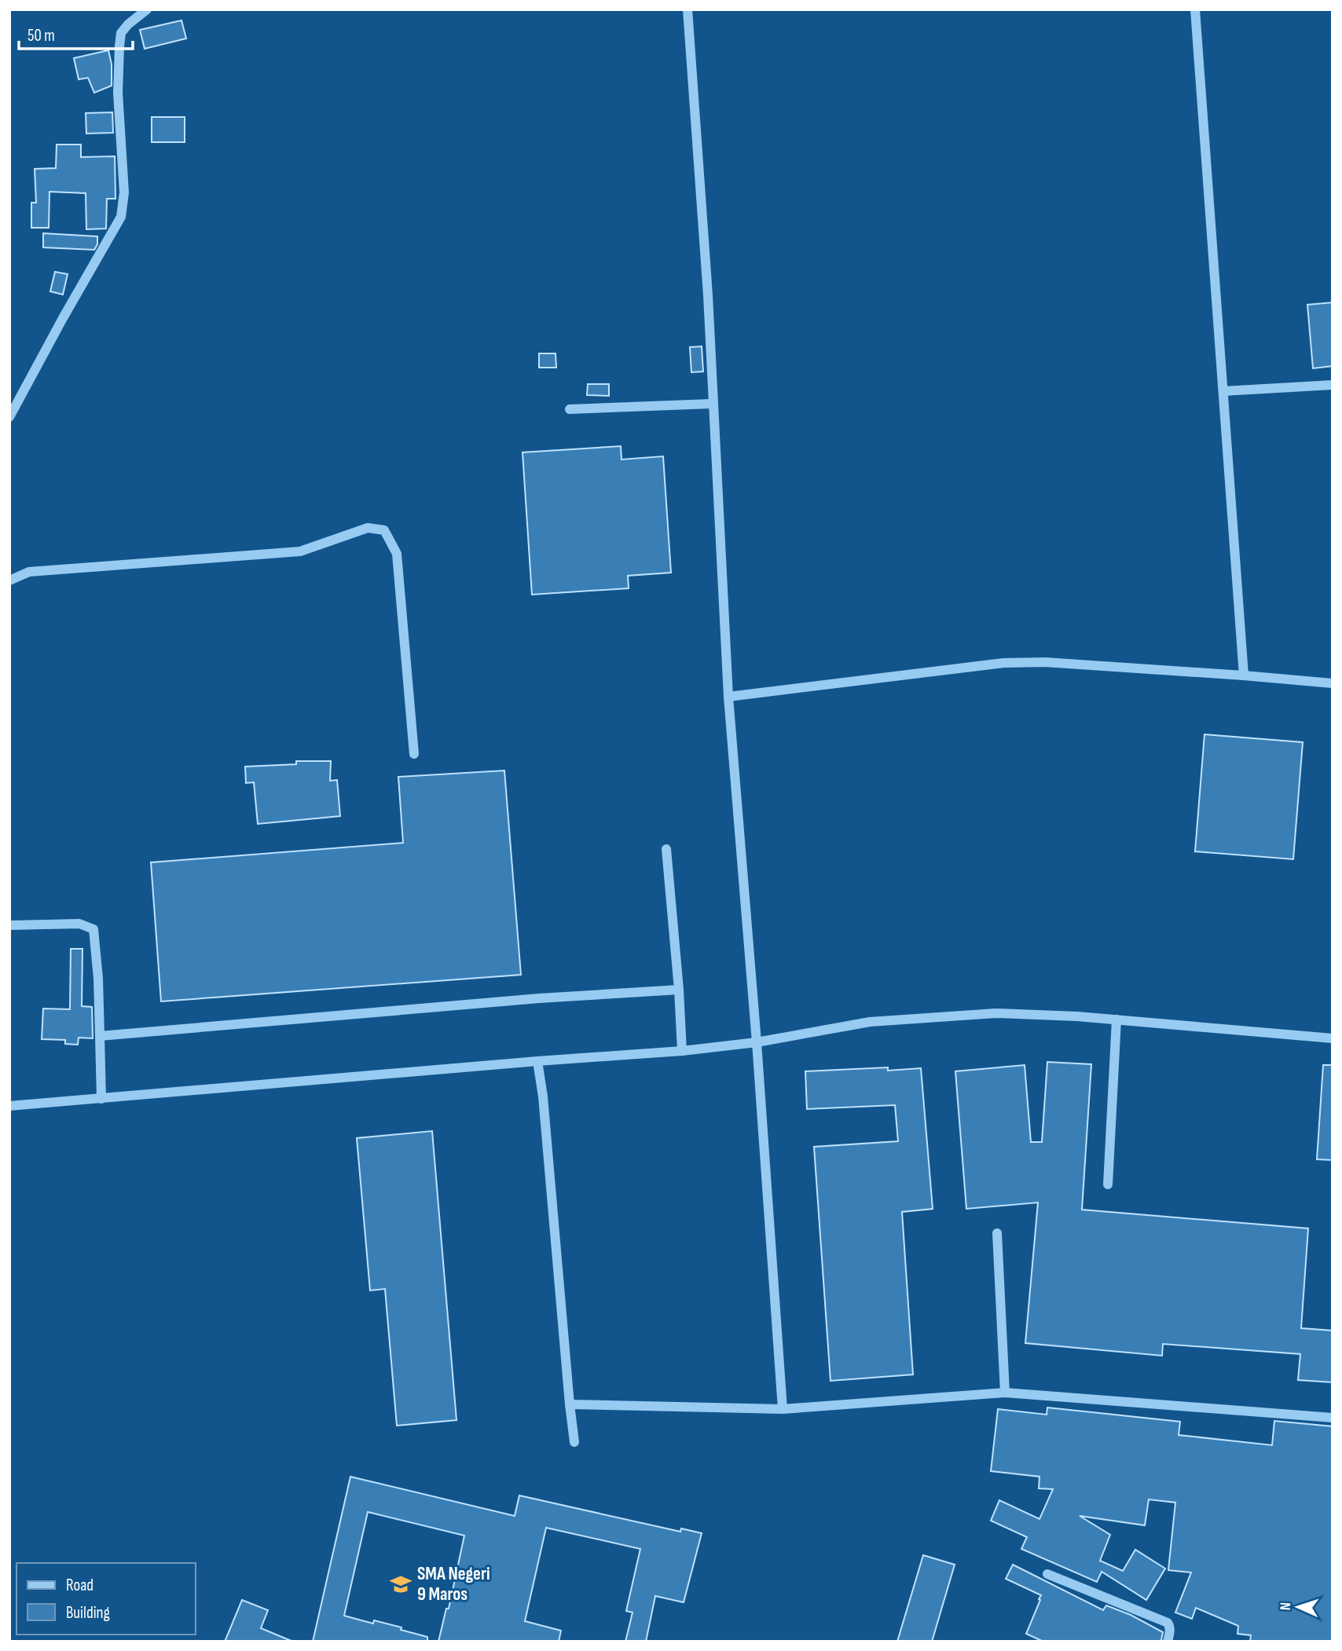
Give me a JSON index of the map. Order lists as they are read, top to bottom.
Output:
{
  "places": {
    "school or university": ["SMA Negeri 9 Maros"]
  },
  "legend": ["Road", "Building"],
  "scale_bar": "50 m",
  "north": "left"
}
